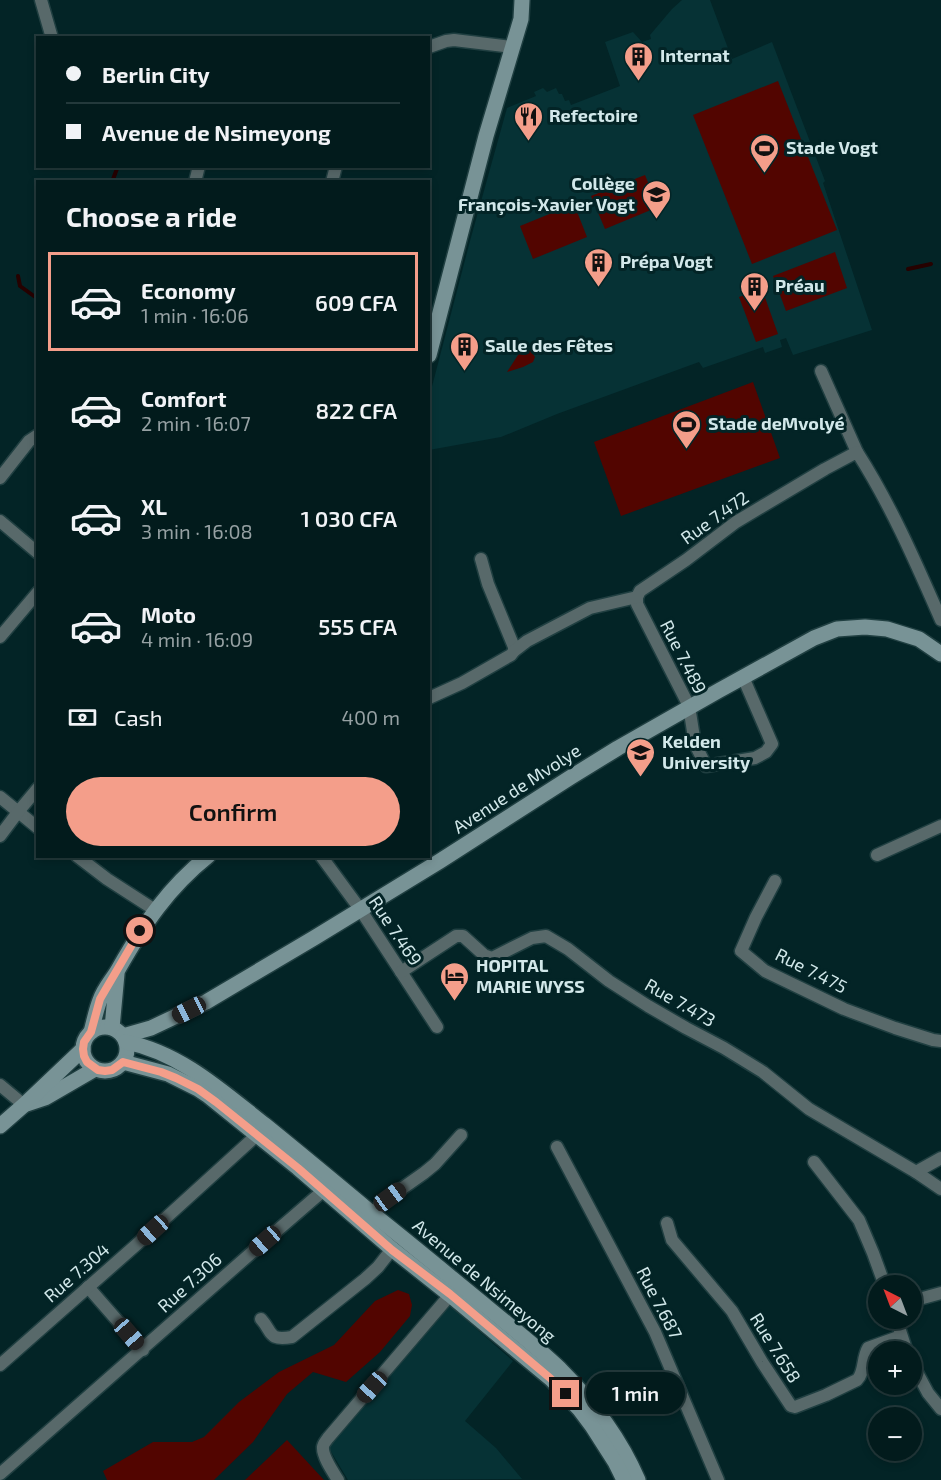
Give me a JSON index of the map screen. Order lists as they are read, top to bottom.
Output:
{
  "streets": {
    "main road": ["Avenue de Mvolye", "Avenue de Nsimeyong"],
    "street": [
      "Rue 7.472",
      "Rue 7.489",
      "Rue 7.469",
      "Rue 7.475",
      "Rue 7.473",
      "Rue 7.304",
      "Rue 7.306",
      "Rue 7.687",
      "Rue 7.658"
    ]
  },
  "crossings": [
    ["Rue 7.472", "Rue 7.489"],
    ["Rue 7.489", "Avenue de Mvolye"],
    ["Avenue de Mvolye", "Rue 7.469"],
    ["Avenue de Mvolye", "Avenue de Nsimeyong"],
    ["Rue 7.469", "Rue 7.473"],
    ["Rue 7.304", "Avenue de Nsimeyong"],
    ["Avenue de Nsimeyong", "Rue 7.306"]
  ],
  "places": {
    "building": [
      "Internat",
      "Prépa Vogt",
      "Préau",
      "Salle des Fêtes"
    ],
    "restaurant": ["Refectoire"],
    "sports": ["Stade Vogt", "Stade deMvolyé"],
    "school or university": ["Collège François-Xavier Vogt", "Kelden University"],
    "hotel": ["HOPITAL MARIE WYSS"]
  },
  "north": "top left",
  "page": {
    "banner": ["Berlin City", "Avenue de Nsimeyong"],
    "heading": "Choose a ride",
    "list": [
      {
        "name": "Economy",
        "note": "1 min · 16:06",
        "value": "609 CFA"
      },
      {
        "name": "Comfort",
        "note": "2 min · 16:07",
        "value": "822 CFA"
      },
      {
        "name": "XL",
        "note": "3 min · 16:08",
        "value": "1 030 CFA"
      },
      {
        "name": "Moto",
        "note": "4 min · 16:09",
        "value": "555 CFA"
      }
    ],
    "pay": ["Cash", "400 m"],
    "buttons": "Confirm",
    "map_buttons": ["+", "−"],
    "bubble": "1 min"
  }
}
